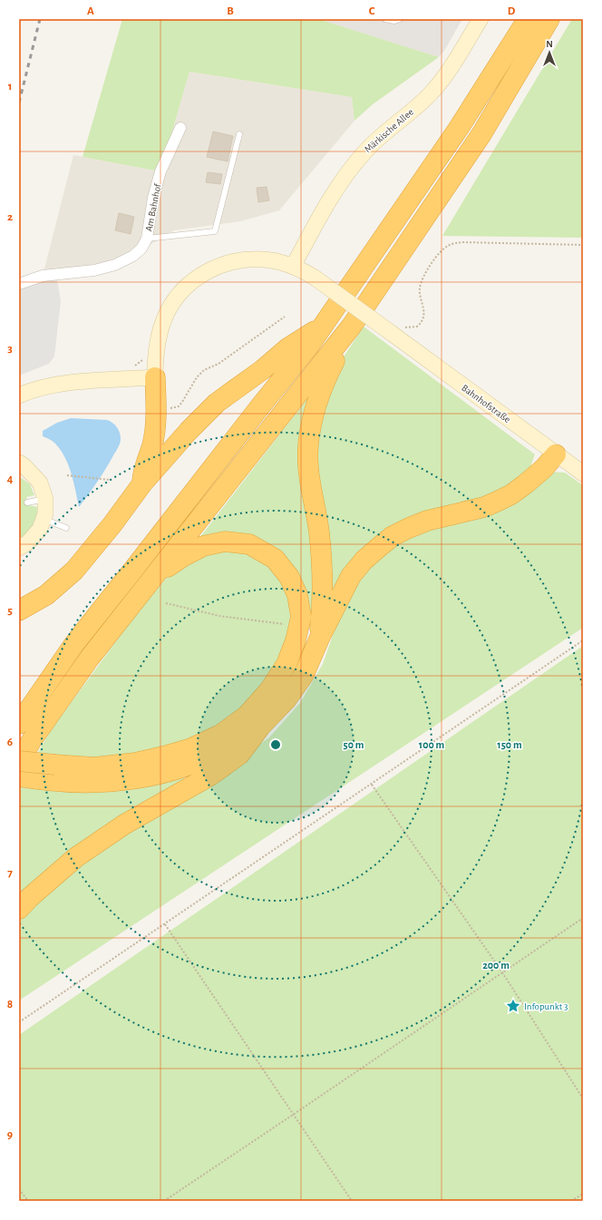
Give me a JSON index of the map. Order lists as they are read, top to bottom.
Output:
{
  "streets": {
    "main road": ["Märkische Allee", "Bahnhofstraße"],
    "street": ["Am Bahnhof"]
  },
  "crossings": [
    ["Märkische Allee", "Bahnhofstraße"]
  ],
  "places": {
    "place": ["Infopunkt 3"]
  },
  "north": "top",
  "grid": {
    "columns": [
      "A",
      "B",
      "C",
      "D"
    ],
    "rows": [
      "1",
      "2",
      "3",
      "4",
      "5",
      "6",
      "7",
      "8",
      "9"
    ]
  },
  "rings": [
    "50 m",
    "100 m",
    "150 m",
    "200 m"
  ]
}
